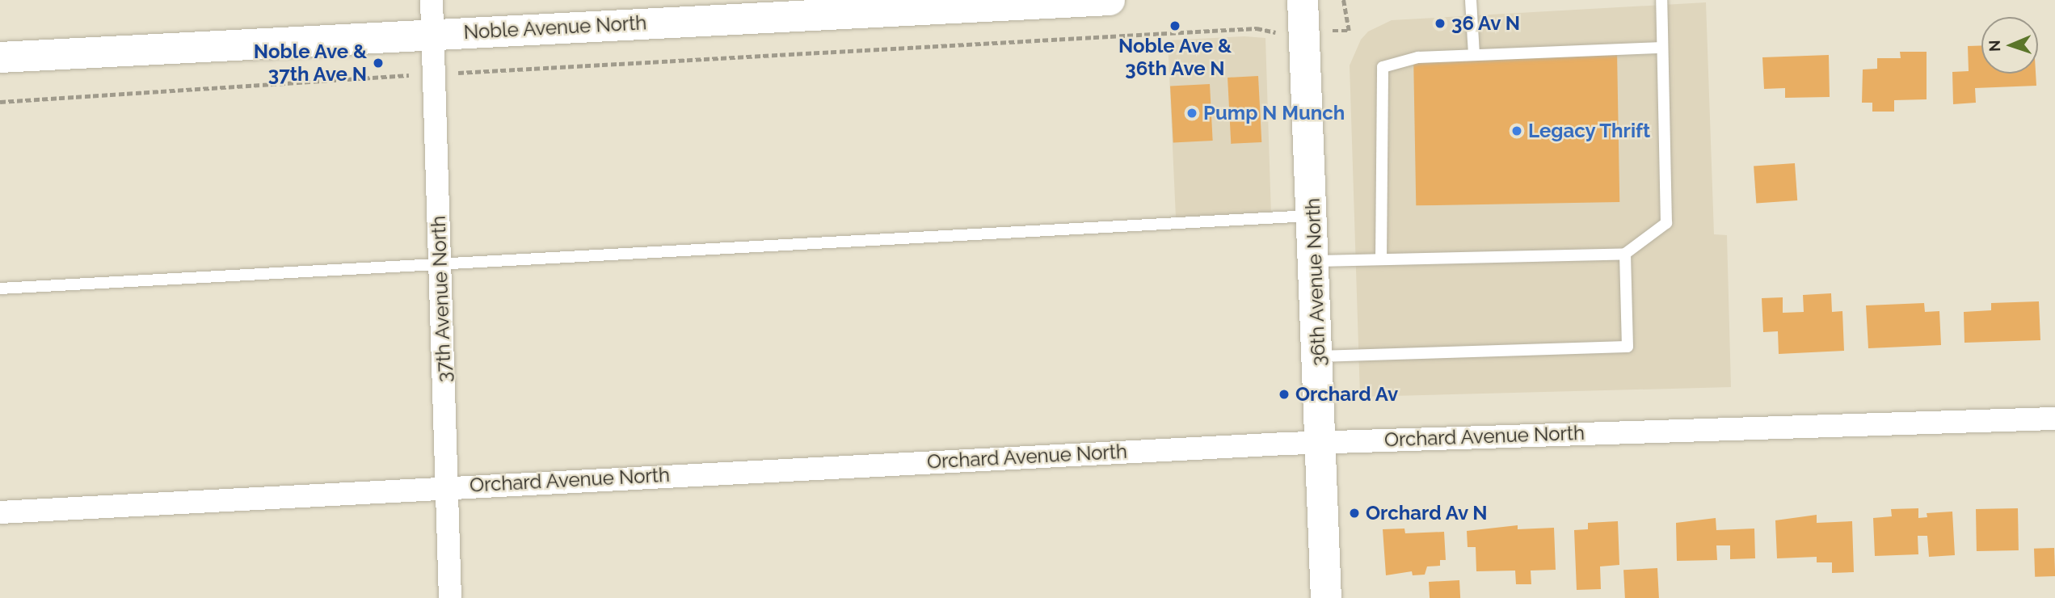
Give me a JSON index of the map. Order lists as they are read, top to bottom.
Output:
{
  "streets": {
    "street": [
      "Noble Avenue North",
      "36th Avenue North",
      "37th Avenue North",
      "Orchard Avenue North"
    ]
  },
  "crossings": [
    ["Noble Avenue North", "37th Avenue North"],
    ["36th Avenue North", "Orchard Avenue North"],
    ["37th Avenue North", "Orchard Avenue North"]
  ],
  "places": [
    "36 Av N",
    "Noble Ave & 36th Ave N",
    "Noble Ave & 37th Ave N",
    "Pump N Munch",
    "Legacy Thrift",
    "Orchard Av",
    "Orchard Av N"
  ],
  "north": "left"
}
